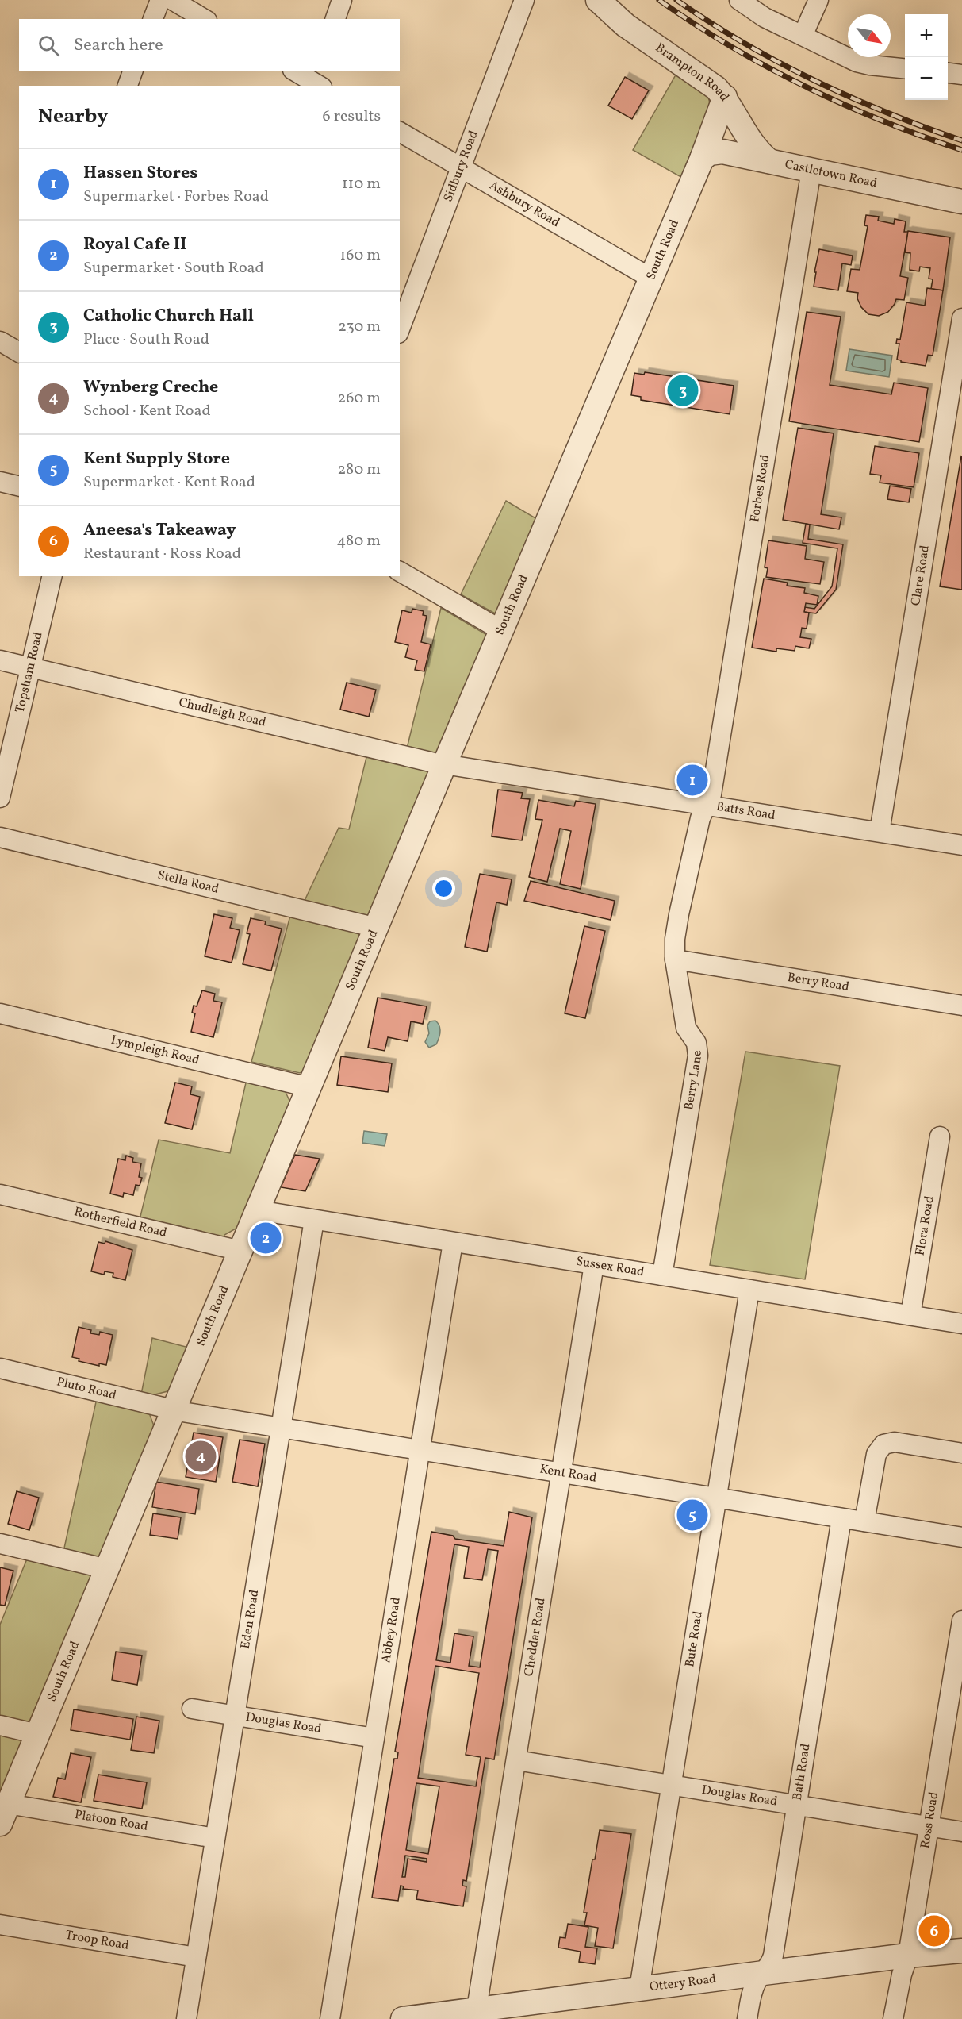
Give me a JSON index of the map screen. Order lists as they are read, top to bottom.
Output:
{
  "streets": {
    "street": [
      "Brampton Road",
      "Sidbury Road",
      "Castletown Road",
      "Ashbury Road",
      "South Road",
      "Forbes Road",
      "Clare Road",
      "Topsham Road",
      "Chudleigh Road",
      "Batts Road",
      "Stella Road",
      "Berry Road",
      "Lympleigh Road",
      "Berry Lane",
      "Rotherfield Road",
      "Flora Road",
      "Sussex Road",
      "Pluto Road",
      "Kent Road",
      "Eden Road",
      "Abbey Road",
      "Cheddar Road",
      "Bute Road",
      "Douglas Road",
      "Bath Road",
      "Platoon Road",
      "Ross Road",
      "Troop Road",
      "Ottery Road"
    ]
  },
  "crossings": [
    ["Brampton Road", "Castletown Road"],
    ["Brampton Road", "South Road"],
    ["Sidbury Road", "Ashbury Road"],
    ["Castletown Road", "South Road"],
    ["Castletown Road", "Forbes Road"],
    ["Ashbury Road", "South Road"],
    ["South Road", "Chudleigh Road"],
    ["South Road", "Batts Road"],
    ["South Road", "Stella Road"],
    ["South Road", "Lympleigh Road"],
    ["South Road", "Rotherfield Road"],
    ["South Road", "Sussex Road"],
    ["South Road", "Pluto Road"],
    ["South Road", "Kent Road"],
    ["South Road", "Platoon Road"],
    ["Forbes Road", "Batts Road"],
    ["Forbes Road", "Berry Lane"],
    ["Clare Road", "Batts Road"],
    ["Topsham Road", "Chudleigh Road"],
    ["Chudleigh Road", "Batts Road"],
    ["Batts Road", "Berry Lane"],
    ["Berry Road", "Berry Lane"],
    ["Berry Lane", "Sussex Road"],
    ["Flora Road", "Sussex Road"],
    ["Sussex Road", "Eden Road"],
    ["Sussex Road", "Abbey Road"],
    ["Sussex Road", "Cheddar Road"],
    ["Sussex Road", "Bute Road"],
    ["Pluto Road", "Kent Road"],
    ["Kent Road", "Eden Road"],
    ["Kent Road", "Abbey Road"],
    ["Kent Road", "Cheddar Road"],
    ["Kent Road", "Bute Road"],
    ["Kent Road", "Bath Road"],
    ["Eden Road", "Douglas Road"],
    ["Eden Road", "Platoon Road"],
    ["Eden Road", "Troop Road"],
    ["Abbey Road", "Douglas Road"],
    ["Cheddar Road", "Douglas Road"],
    ["Cheddar Road", "Ottery Road"],
    ["Bute Road", "Douglas Road"],
    ["Bute Road", "Ottery Road"],
    ["Douglas Road", "Bath Road"],
    ["Douglas Road", "Ross Road"],
    ["Bath Road", "Ottery Road"],
    ["Ross Road", "Ottery Road"]
  ],
  "north": "bottom right",
  "page": {
    "map_buttons": ["+", "−"],
    "search": "Search here",
    "heading": ["Nearby", "6 results"],
    "list": [
      {
        "mark": "1",
        "name": "Hassen Stores",
        "note": "Supermarket · Forbes Road",
        "value": "110 m"
      },
      {
        "mark": "2",
        "name": "Royal Cafe II",
        "note": "Supermarket · South Road",
        "value": "160 m"
      },
      {
        "mark": "3",
        "name": "Catholic Church Hall",
        "note": "Place · South Road",
        "value": "230 m"
      },
      {
        "mark": "4",
        "name": "Wynberg Creche",
        "note": "School · Kent Road",
        "value": "260 m"
      },
      {
        "mark": "5",
        "name": "Kent Supply Store",
        "note": "Supermarket · Kent Road",
        "value": "280 m"
      },
      {
        "mark": "6",
        "name": "Aneesa's Takeaway",
        "note": "Restaurant · Ross Road",
        "value": "480 m"
      }
    ],
    "pins": [
      "3",
      "1",
      "2",
      "4",
      "5",
      "6"
    ]
  }
}
